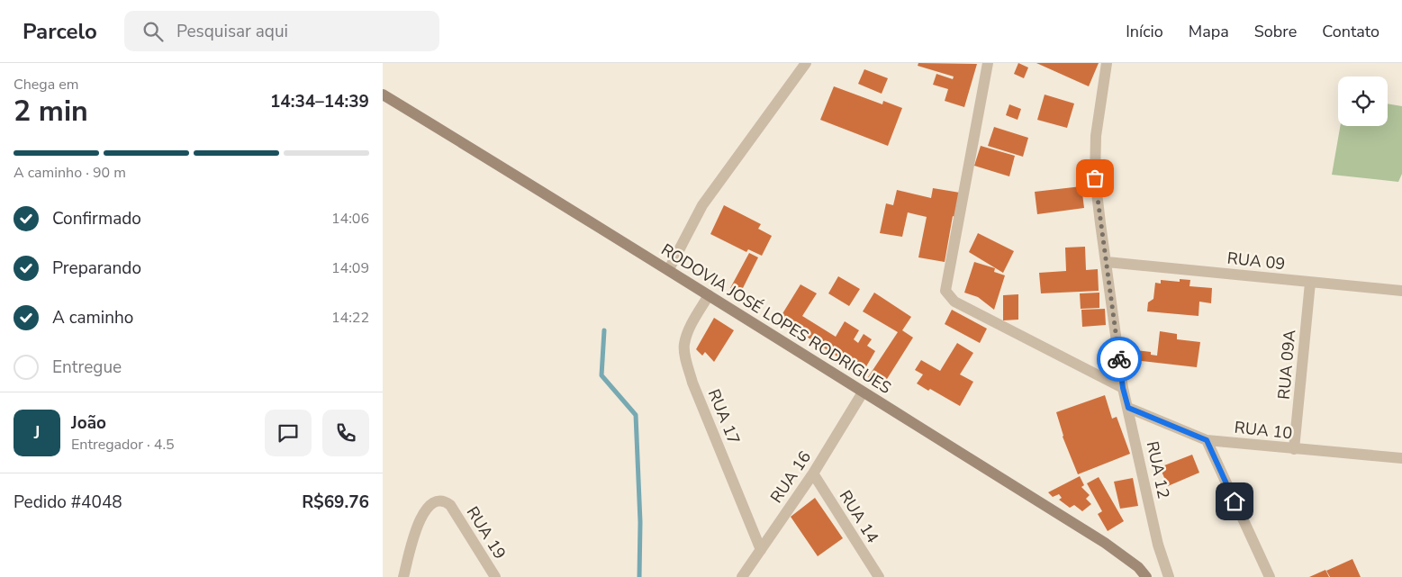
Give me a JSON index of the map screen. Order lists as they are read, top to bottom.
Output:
{
  "streets": {
    "street": [
      "RUA 09",
      "RODOVIA JOSÉ LOPES RODRIGUES",
      "RUA 09A",
      "RUA 17",
      "RUA 10",
      "RUA 12",
      "RUA 16",
      "RUA 14",
      "RUA 19"
    ]
  },
  "crossings": [
    ["RUA 09", "RUA 09A"],
    ["RUA 09", "RUA 12"],
    ["RODOVIA JOSÉ LOPES RODRIGUES", "RUA 17"],
    ["RODOVIA JOSÉ LOPES RODRIGUES", "RUA 16"],
    ["RUA 09A", "RUA 10"],
    ["RUA 17", "RUA 16"],
    ["RUA 10", "RUA 12"],
    ["RUA 16", "RUA 14"]
  ],
  "page": {
    "header": "Parcelo",
    "search": "Pesquisar aqui",
    "nav": [
      "Início",
      "Mapa",
      "Sobre",
      "Contato"
    ],
    "heading": ["2 min", "Chega em", "14:34–14:39"],
    "panel": [
      "João",
      "Entregador · 4.5",
      "Pedido #4048",
      "R$69.76"
    ],
    "bar": "A caminho · 90 m",
    "list": [
      ["Confirmado", "14:06"],
      ["Preparando", "14:09"],
      ["A caminho", "14:22"],
      "Entregue"
    ],
    "round": "J"
  }
}
